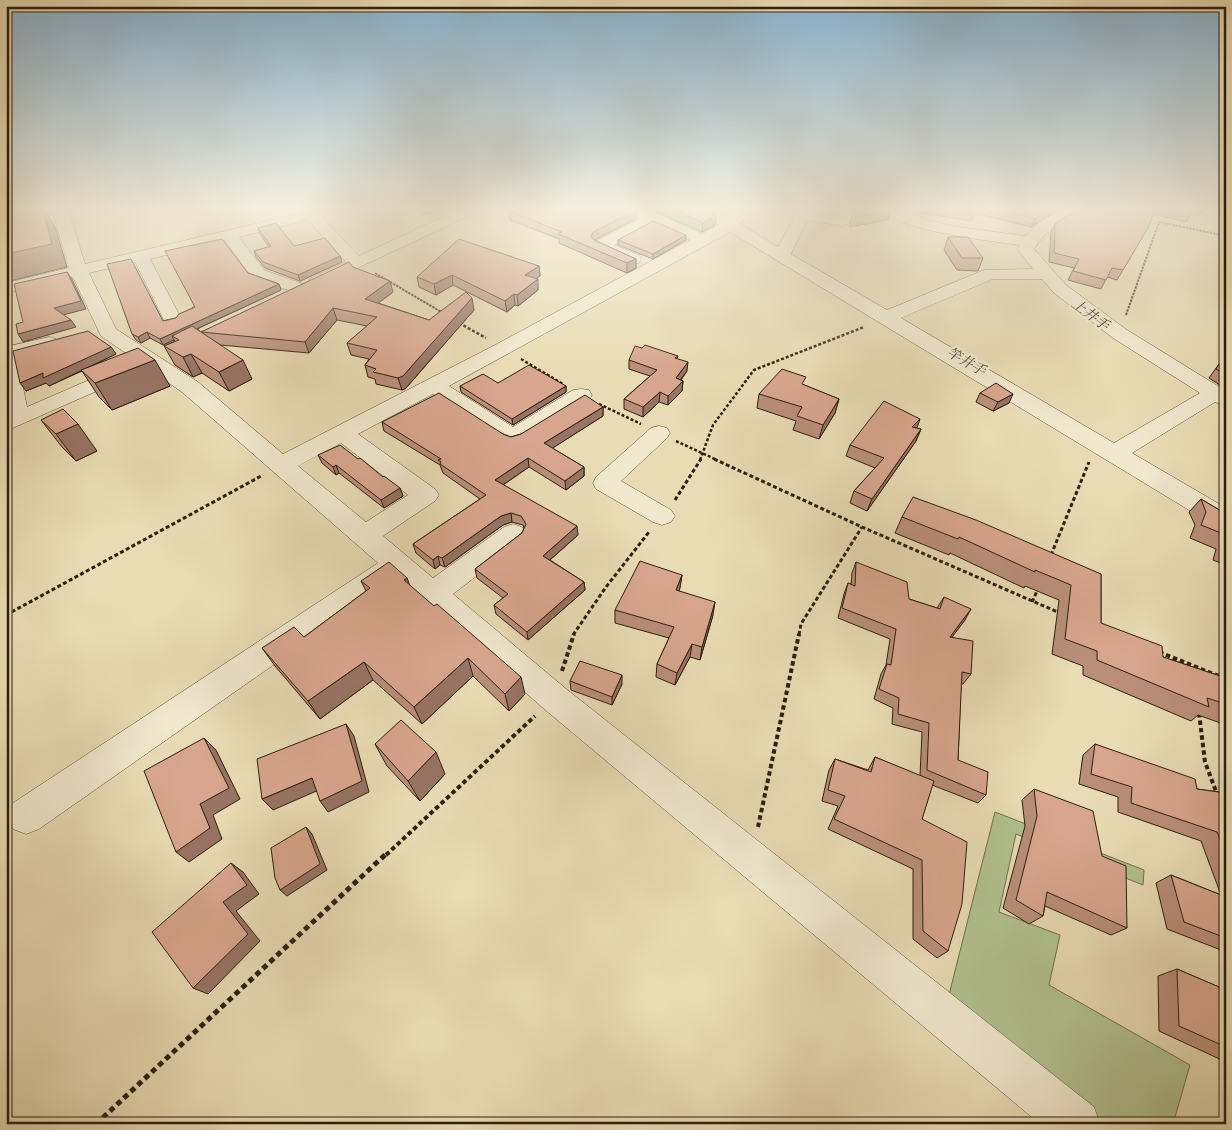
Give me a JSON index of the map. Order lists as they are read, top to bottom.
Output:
{
  "water": ["上井手", "竿井手"]
}
